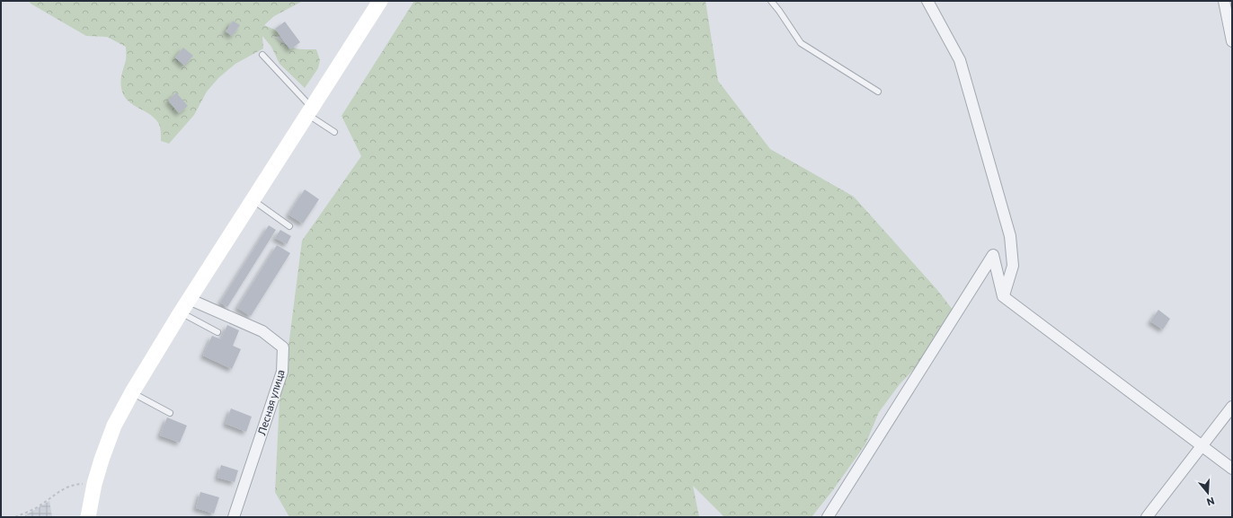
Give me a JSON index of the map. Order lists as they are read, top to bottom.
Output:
{
  "streets": {
    "street": ["Лесная улица"]
  },
  "north": "bottom"
}
